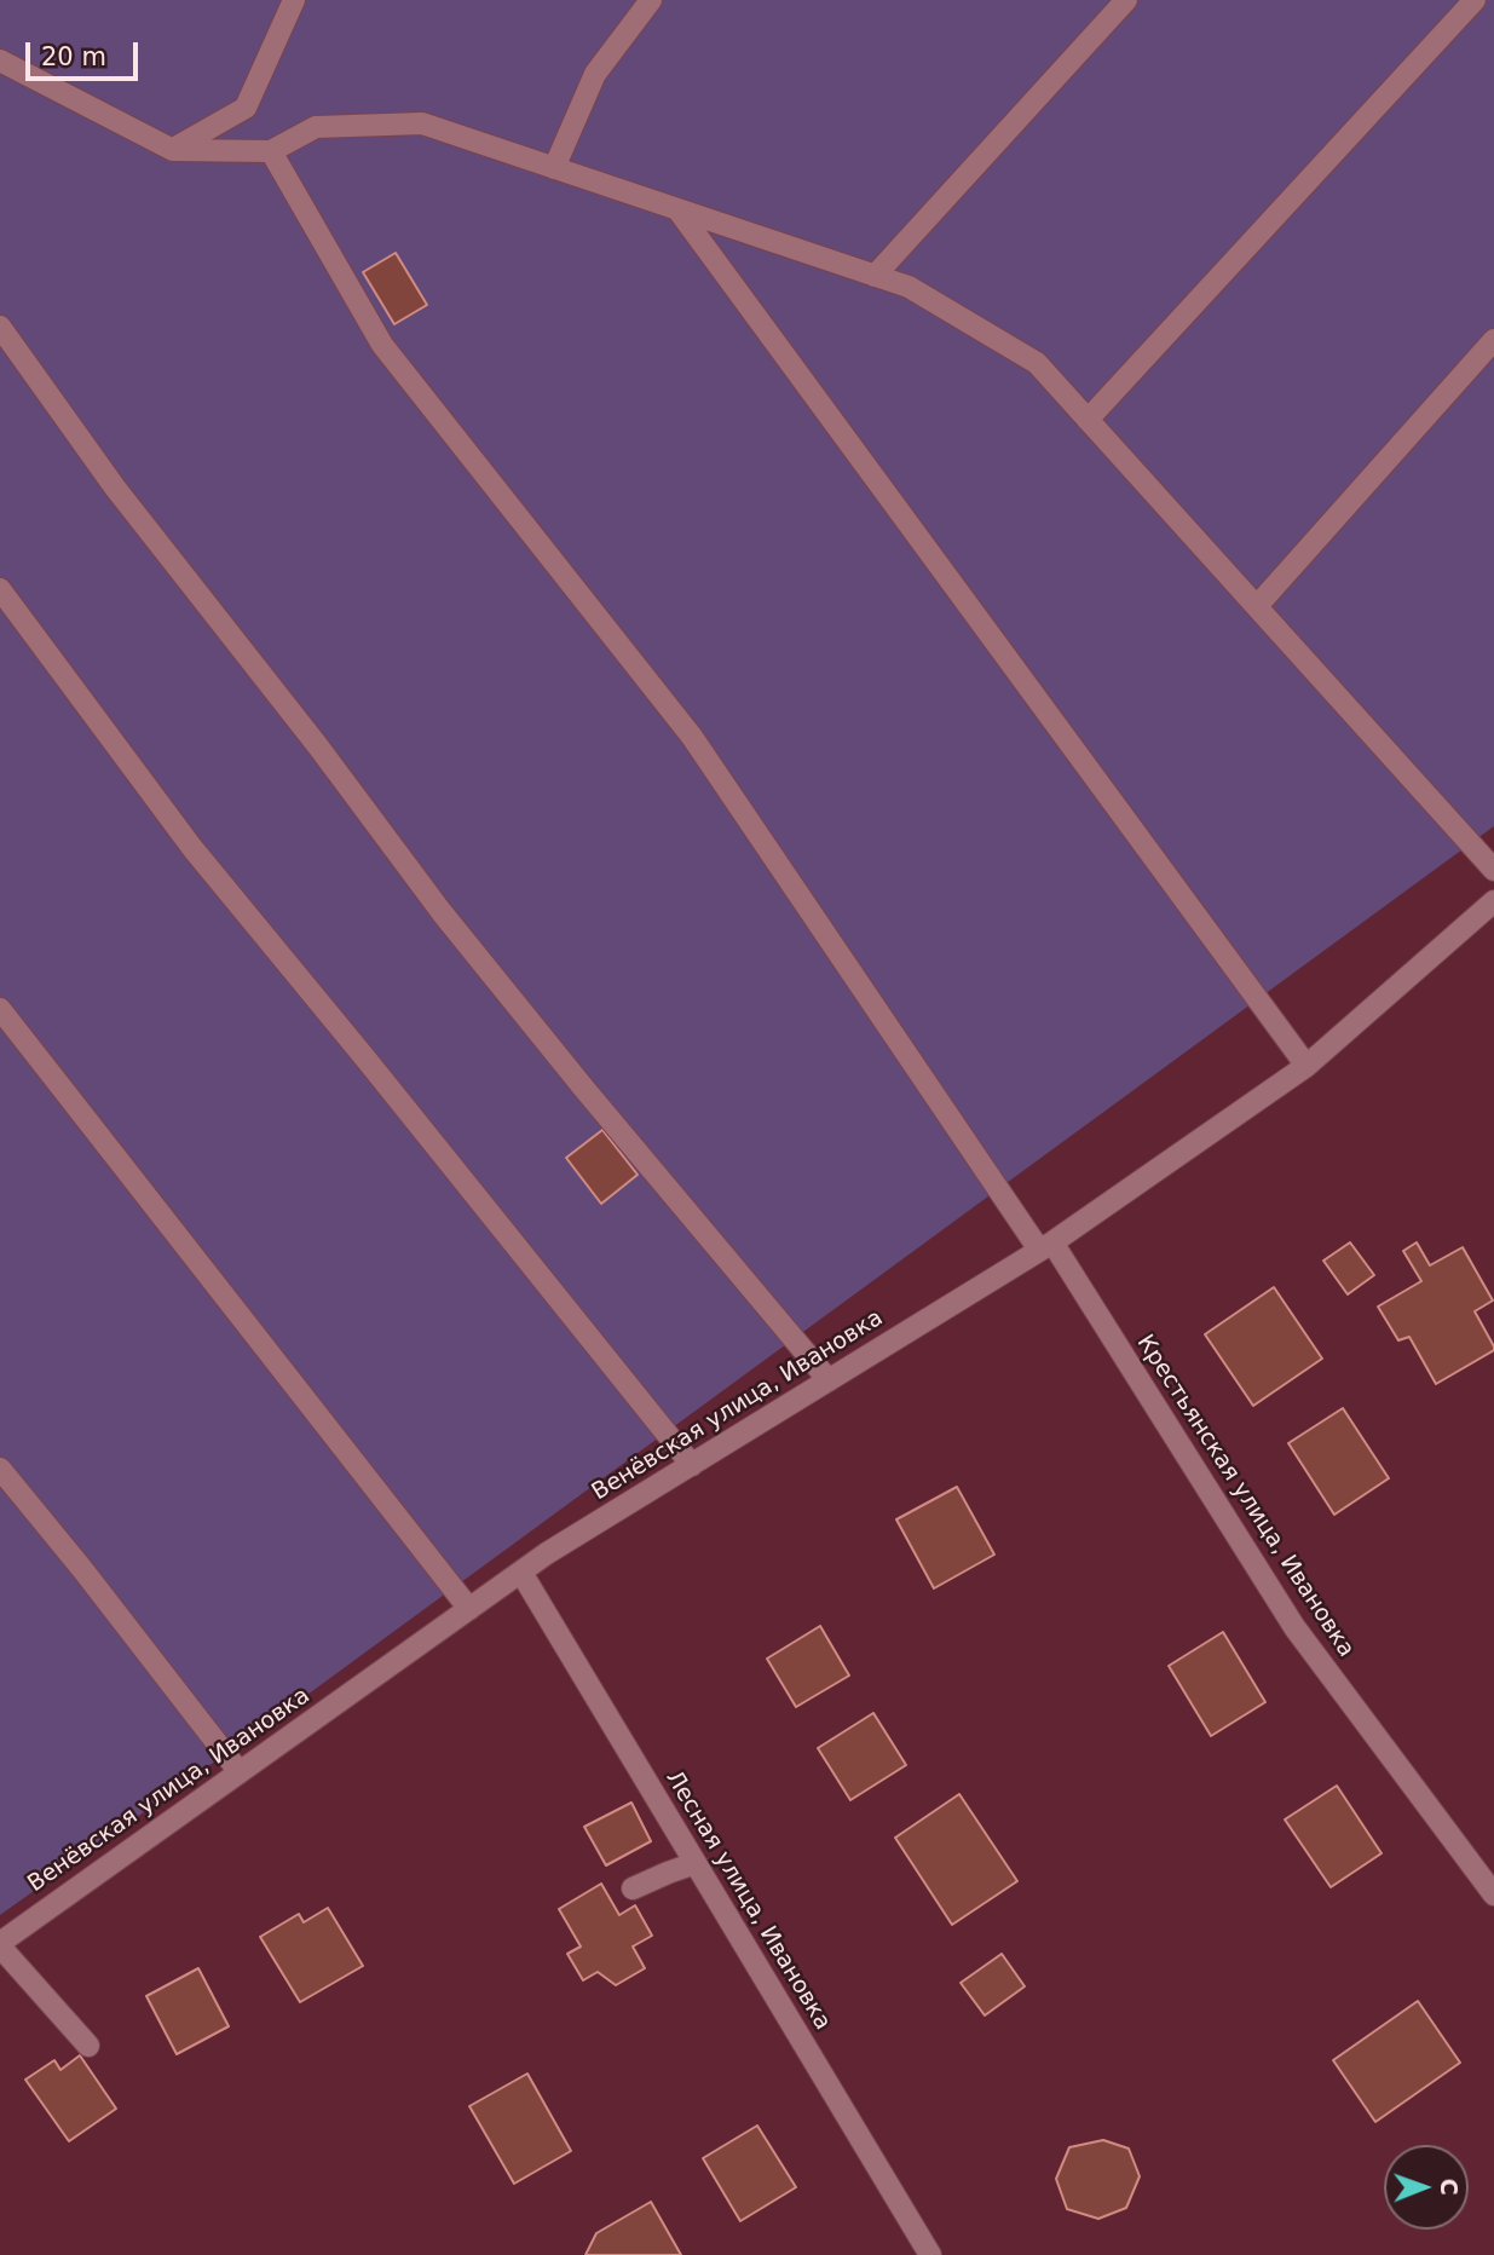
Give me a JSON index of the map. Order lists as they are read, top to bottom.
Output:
{
  "streets": {
    "street": ["Венёвская улица, Ивановка", "Крестьянская улица, Ивановка", "Лесная улица, Ивановка"]
  },
  "crossings": [
    ["Венёвская улица, Ивановка", "Крестьянская улица, Ивановка"],
    ["Венёвская улица, Ивановка", "Лесная улица, Ивановка"]
  ],
  "scale_bar": "20 m",
  "north": "right"
}
